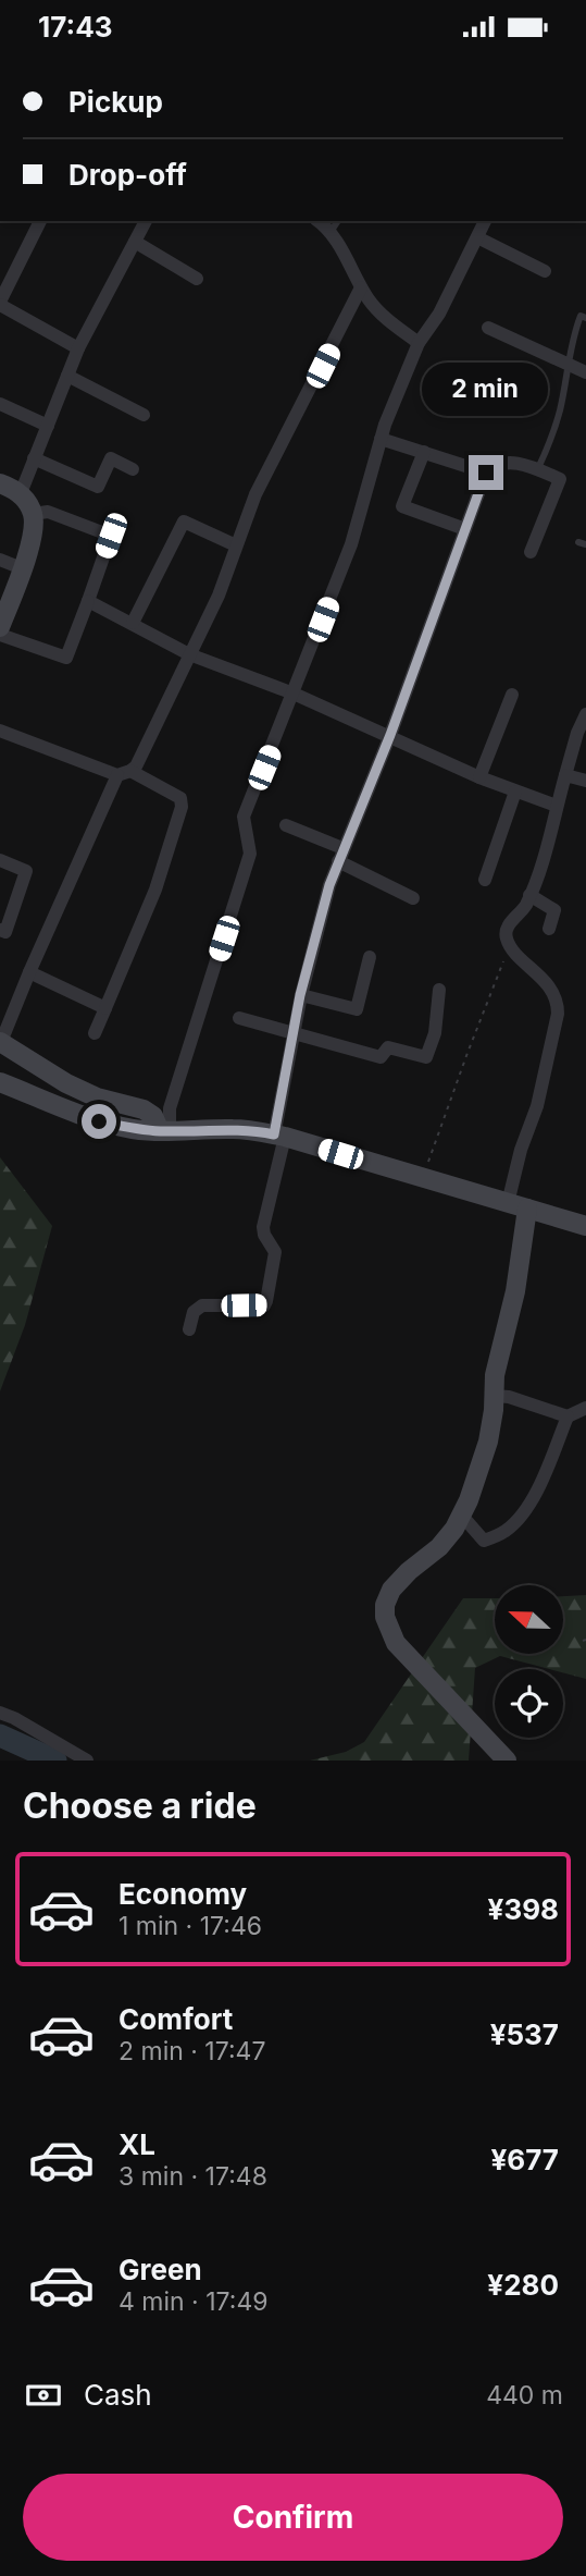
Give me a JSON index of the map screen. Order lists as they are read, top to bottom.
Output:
{
  "north": "left",
  "page": {
    "status": "17:43",
    "banner": ["Pickup", "Drop-off"],
    "bubble": "2 min",
    "heading": "Choose a ride",
    "list": [
      {
        "name": "Economy",
        "note": "1 min · 17:46",
        "value": "¥398"
      },
      {
        "name": "Comfort",
        "note": "2 min · 17:47",
        "value": "¥537"
      },
      {
        "name": "XL",
        "note": "3 min · 17:48",
        "value": "¥677"
      },
      {
        "name": "Green",
        "note": "4 min · 17:49",
        "value": "¥280"
      }
    ],
    "pay": ["Cash", "440 m"],
    "buttons": "Confirm"
  }
}
